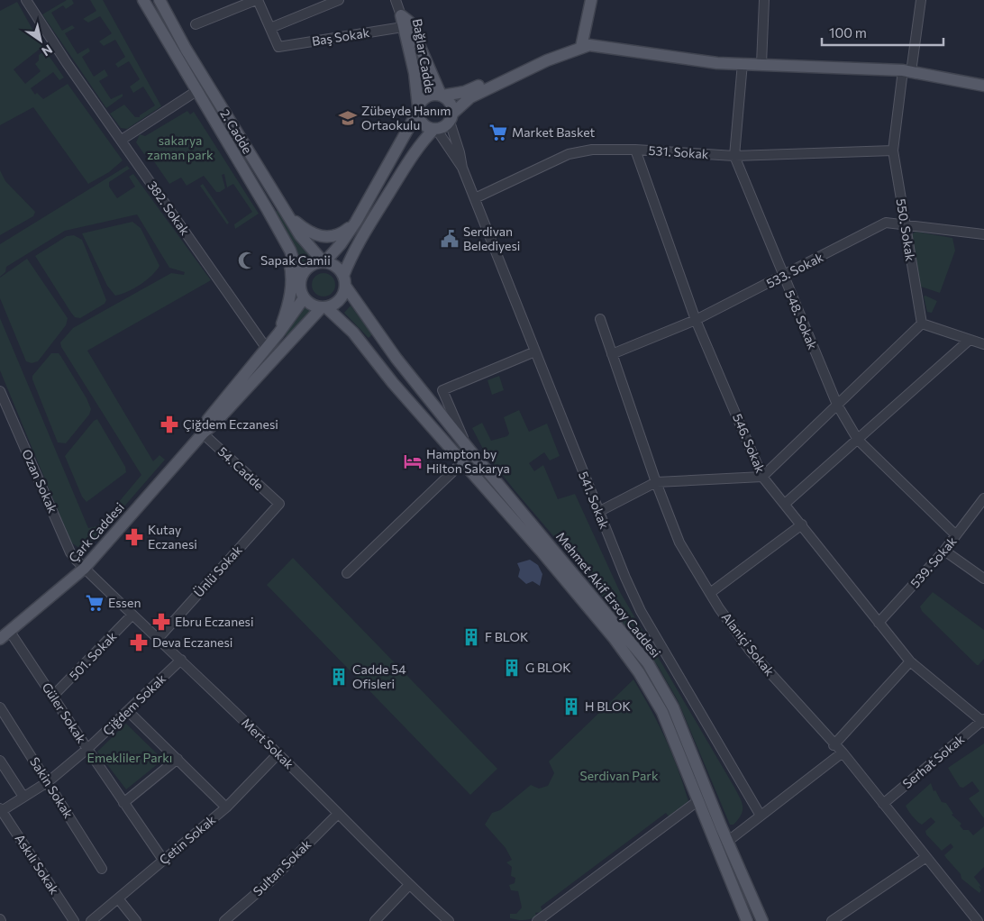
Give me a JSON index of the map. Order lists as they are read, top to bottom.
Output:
{
  "streets": {
    "main road": [
      "Bağlar Cadde",
      "2. Cadde",
      "Çark Caddesi",
      "Mehmet Akif Ersoy Caddesi"
    ],
    "street": [
      "Baş Sokak",
      "531. Sokak",
      "382. Sokak",
      "550. Sokak",
      "533. Sokak",
      "548. Sokak",
      "546. Sokak",
      "54. Cadde",
      "Ozan Sokak",
      "541. Sokak",
      "539. Sokak",
      "Ünlü Sokak",
      "Alaniçi Sokak",
      "501. Sokak",
      "Çiğdem Sokak",
      "Güler Sokak",
      "Mert Sokak",
      "Serhat Sokak",
      "Sakin Sokak",
      "Çetin Sokak",
      "Askılı Sokak",
      "Sultan Sokak"
    ]
  },
  "crossings": [
    ["Baş Sokak", "Bağlar Cadde"],
    ["2. Cadde", "Çark Caddesi"],
    ["2. Cadde", "Mehmet Akif Ersoy Caddesi"],
    ["531. Sokak", "550. Sokak"],
    ["531. Sokak", "548. Sokak"],
    ["531. Sokak", "546. Sokak"],
    ["531. Sokak", "541. Sokak"],
    ["382. Sokak", "Çark Caddesi"],
    ["550. Sokak", "533. Sokak"],
    ["533. Sokak", "548. Sokak"],
    ["533. Sokak", "546. Sokak"],
    ["533. Sokak", "Alaniçi Sokak"],
    ["548. Sokak", "539. Sokak"],
    ["546. Sokak", "539. Sokak"],
    ["546. Sokak", "Serhat Sokak"],
    ["54. Cadde", "Çark Caddesi"],
    ["54. Cadde", "Ünlü Sokak"],
    ["Ozan Sokak", "Çark Caddesi"],
    ["Ozan Sokak", "Mert Sokak"],
    ["Çark Caddesi", "Mehmet Akif Ersoy Caddesi"],
    ["Çark Caddesi", "Güler Sokak"],
    ["Çark Caddesi", "Mert Sokak"],
    ["Ünlü Sokak", "Mert Sokak"],
    ["Alaniçi Sokak", "Serhat Sokak"],
    ["501. Sokak", "Güler Sokak"],
    ["501. Sokak", "Mert Sokak"],
    ["Çiğdem Sokak", "Güler Sokak"],
    ["Çiğdem Sokak", "Mert Sokak"],
    ["Çiğdem Sokak", "Sakin Sokak"],
    ["Çiğdem Sokak", "Askılı Sokak"],
    ["Güler Sokak", "Çetin Sokak"],
    ["Mert Sokak", "Çetin Sokak"],
    ["Mert Sokak", "Sultan Sokak"]
  ],
  "parks": ["sakarya zaman park", "Emekliler Parkı", "Serdivan Park"],
  "places": {
    "school or university": ["Zübeyde Hanım Ortaokulu"],
    "supermarket": ["Market Basket", "Essen"],
    "public building": ["Serdivan Belediyesi"],
    "mosque": ["Sapak Camii"],
    "pharmacy": [
      "Çiğdem Eczanesi",
      "Kutay Eczanesi",
      "Ebru Eczanesi",
      "Deva Eczanesi"
    ],
    "hotel": ["Hampton by Hilton Sakarya"],
    "building": [
      "F BLOK",
      "G BLOK",
      "Cadde 54 Ofisleri",
      "H BLOK"
    ]
  },
  "scale_bar": "100 m",
  "north": "bottom right"
}
